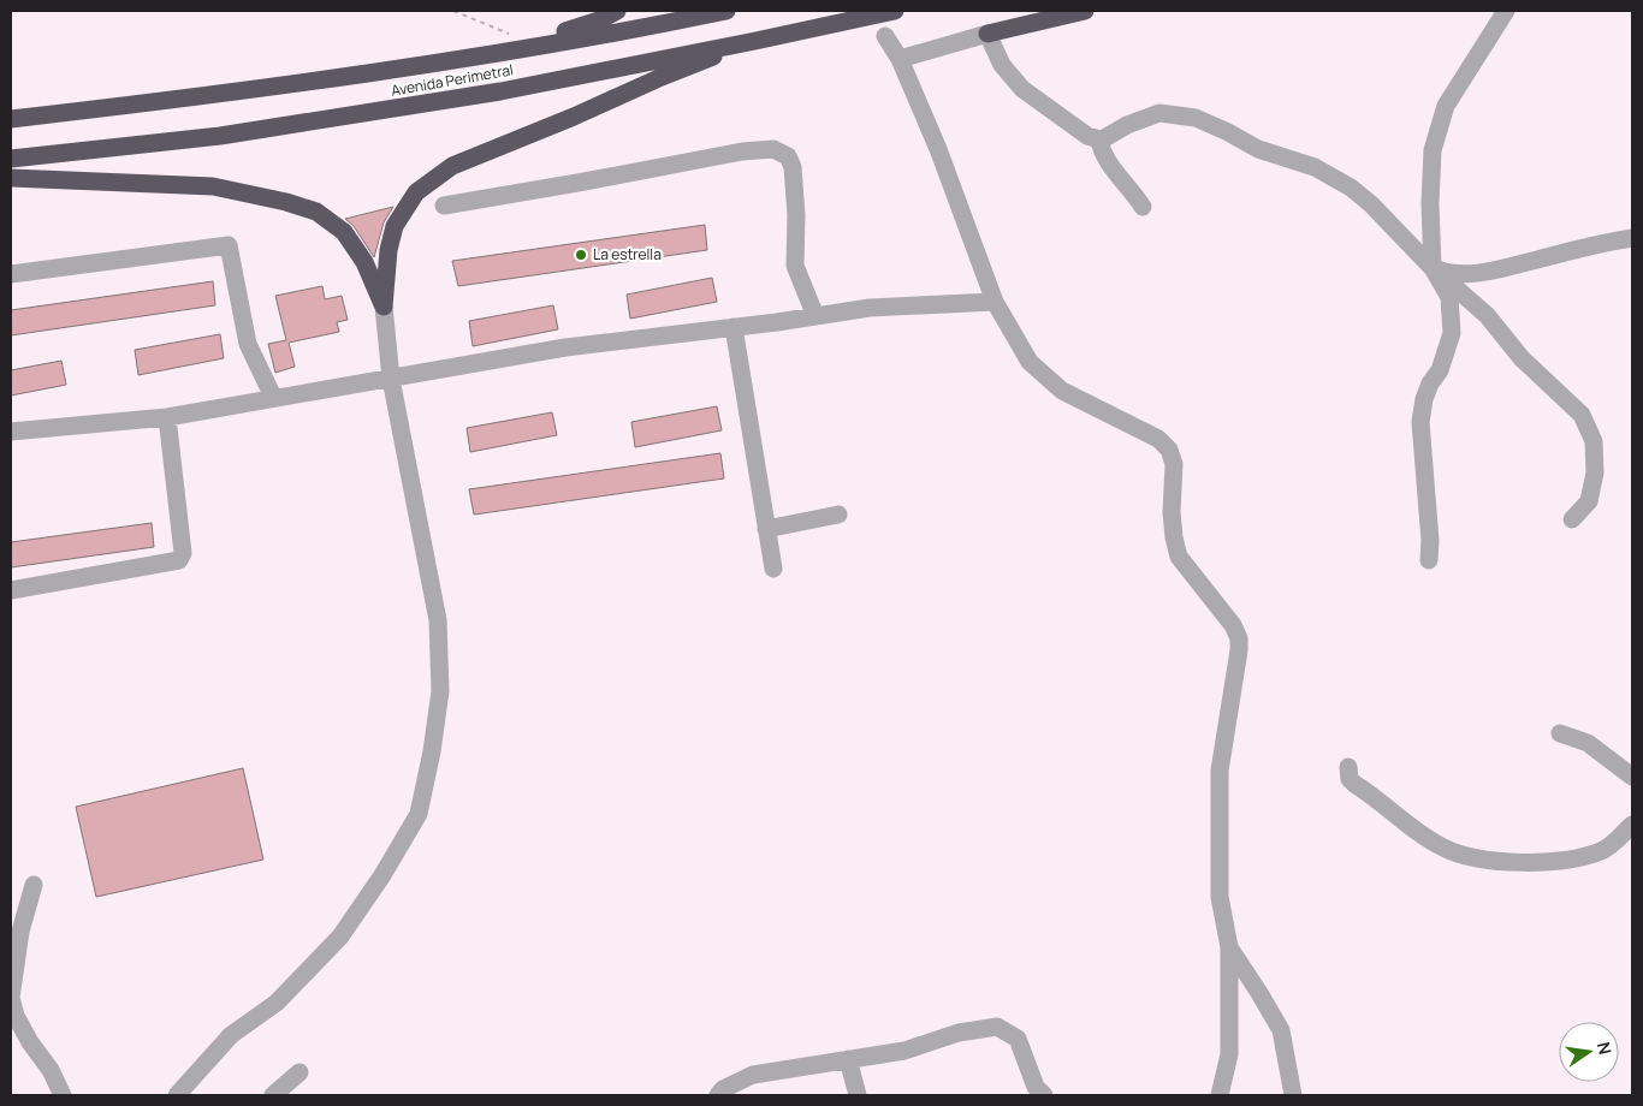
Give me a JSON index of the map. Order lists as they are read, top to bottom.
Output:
{
  "streets": {
    "highway": ["Avenida Perimetral"]
  },
  "places": ["La estrella"],
  "north": "right"
}
